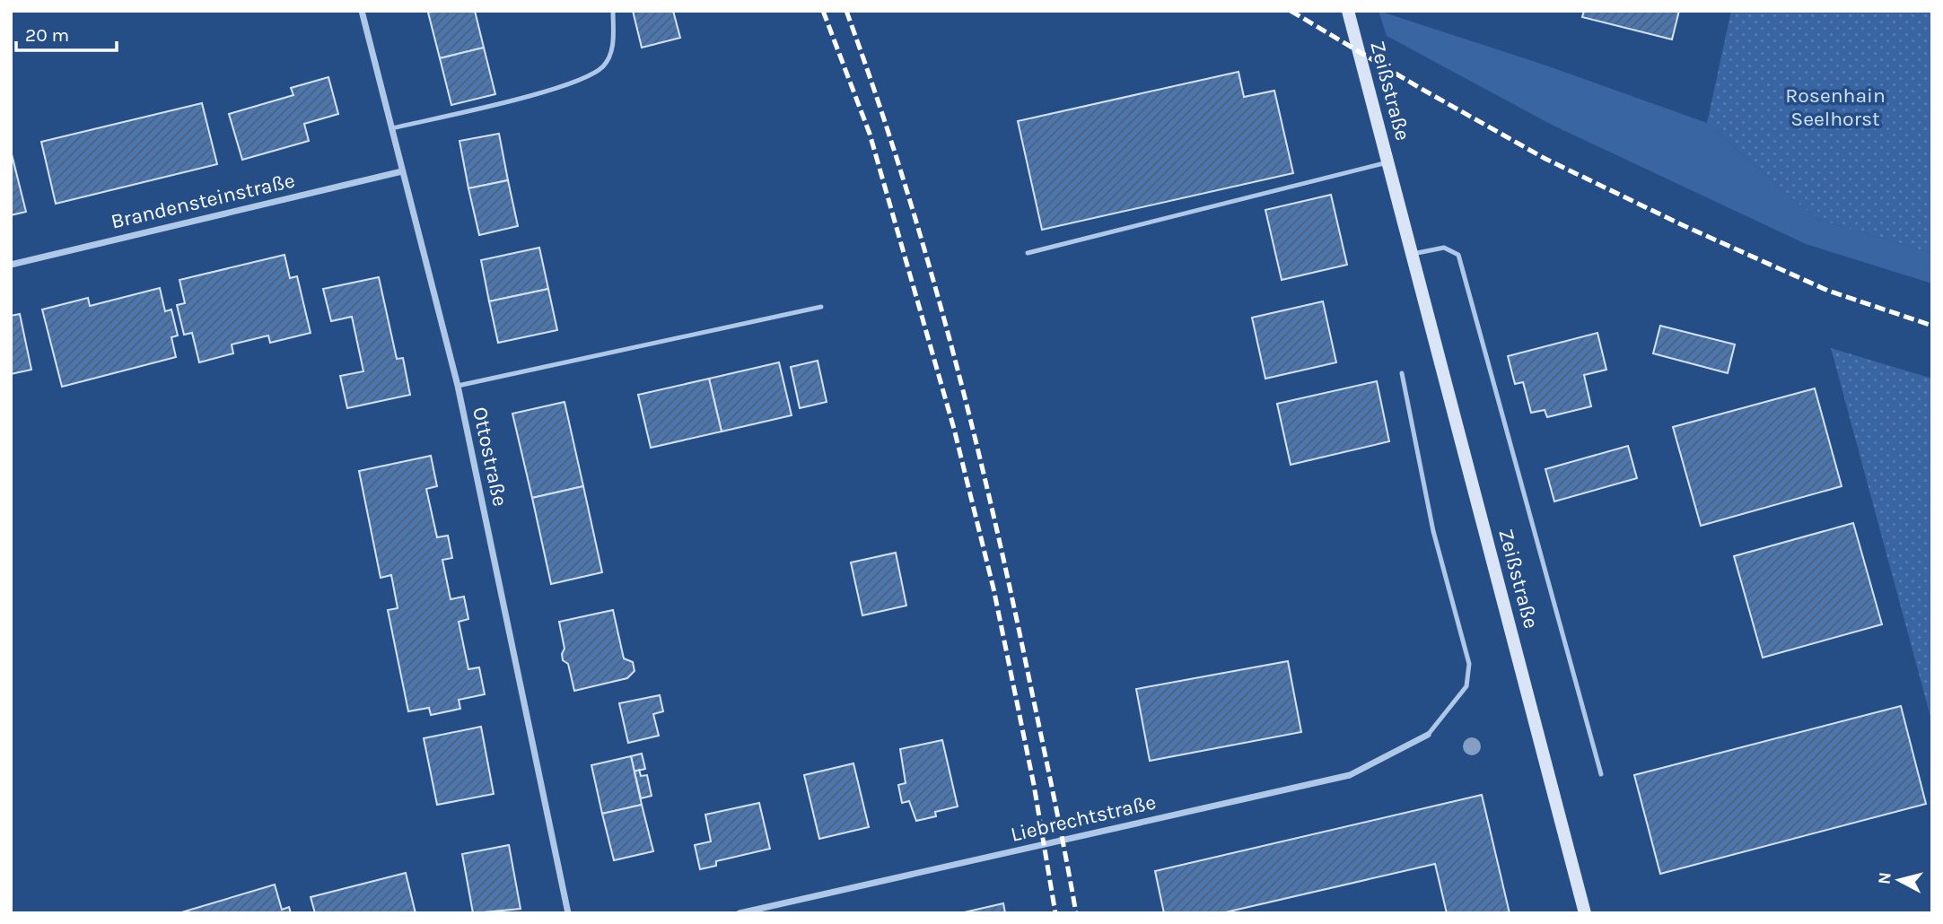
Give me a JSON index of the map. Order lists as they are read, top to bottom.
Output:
{
  "streets": {
    "street": [
      "Zeißstraße",
      "Brandensteinstraße",
      "Ottostraße",
      "Liebrechtstraße"
    ]
  },
  "crossings": [
    ["Brandensteinstraße", "Ottostraße"]
  ],
  "parks": ["Rosenhain Seelhorst"],
  "scale_bar": "20 m",
  "north": "left"
}
